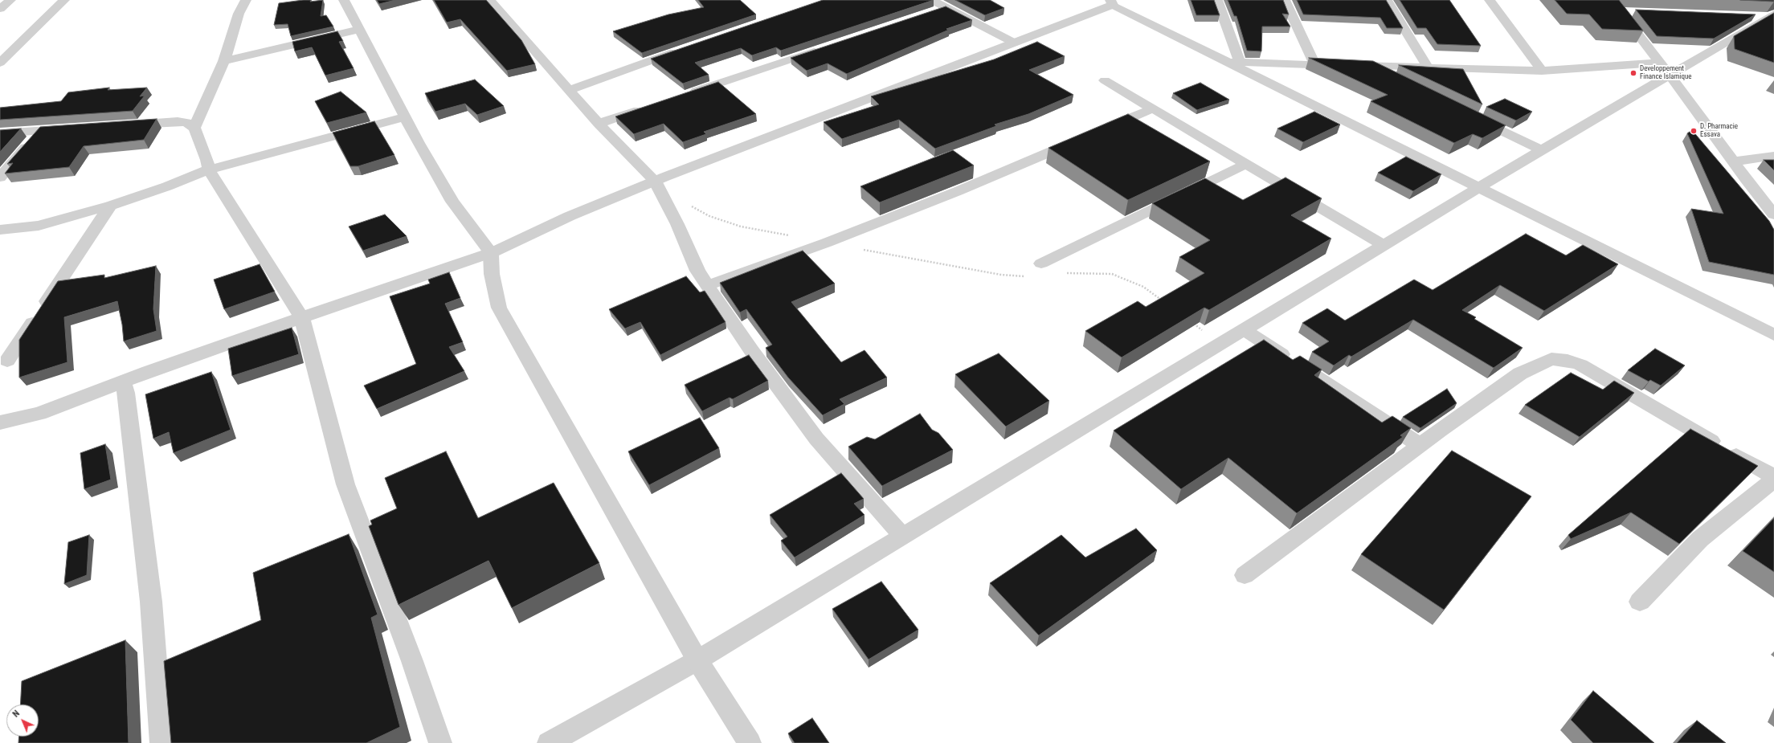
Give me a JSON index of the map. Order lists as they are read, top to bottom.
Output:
{
  "places": ["Developpement Finance Islamique", "D. Pharmacie Essava"],
  "north": "top left"
}
